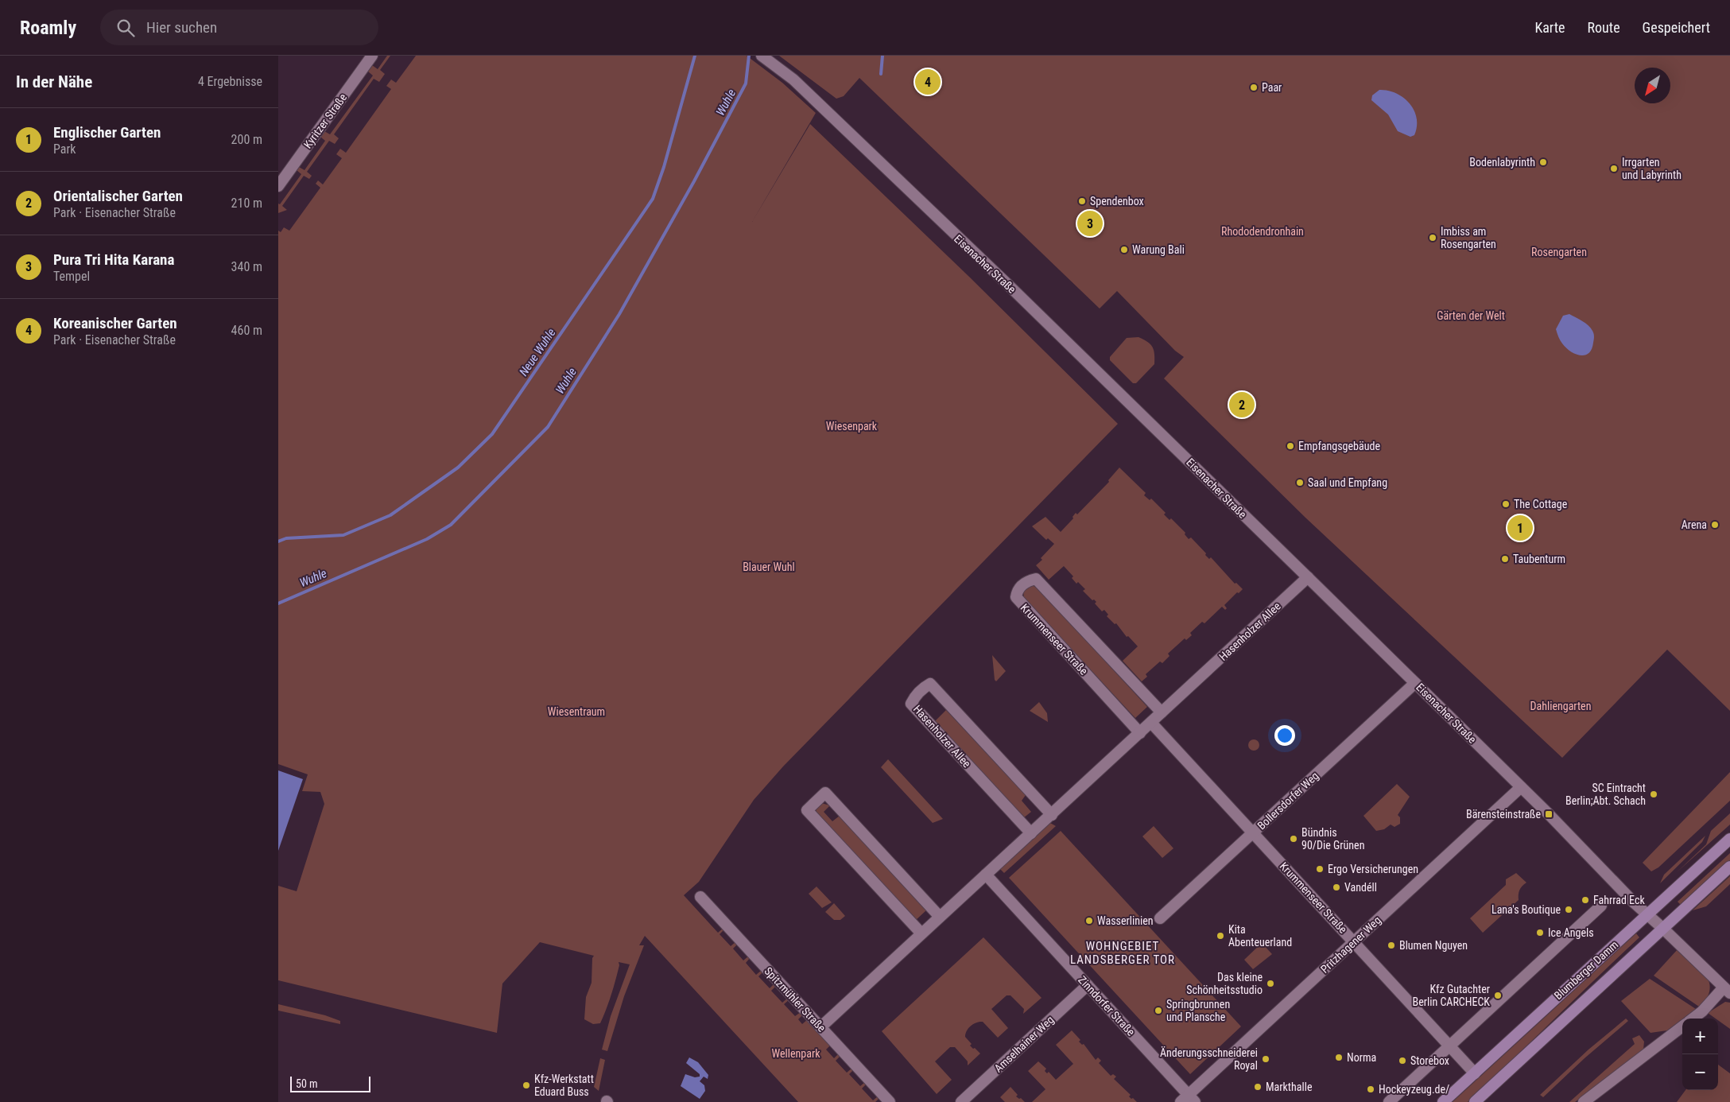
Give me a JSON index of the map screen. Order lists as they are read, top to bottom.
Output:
{
  "streets": {
    "main road": ["Blumberger Damm"],
    "street": [
      "Kyritzer Straße",
      "Eisenacher Straße",
      "Hasenholzer Allee",
      "Krummenseer Straße",
      "Bollersdorfer Weg",
      "Pritzhagener Weg",
      "Spitzmühler Straße",
      "Zinndorfer Straße",
      "Amselhainer Weg"
    ]
  },
  "crossings": [
    ["Eisenacher Straße", "Hasenholzer Allee"],
    ["Eisenacher Straße", "Bollersdorfer Weg"],
    ["Eisenacher Straße", "Pritzhagener Weg"],
    ["Eisenacher Straße", "Blumberger Damm"],
    ["Hasenholzer Allee", "Krummenseer Straße"],
    ["Hasenholzer Allee", "Spitzmühler Straße"],
    ["Hasenholzer Allee", "Zinndorfer Straße"],
    ["Krummenseer Straße", "Bollersdorfer Weg"],
    ["Krummenseer Straße", "Pritzhagener Weg"],
    ["Krummenseer Straße", "Blumberger Damm"],
    ["Pritzhagener Weg", "Zinndorfer Straße"],
    ["Zinndorfer Straße", "Amselhainer Weg"]
  ],
  "districts": ["WOHNGEBIET LANDSBERGER TOR"],
  "water": ["Wuhle", "Neue Wuhle"],
  "parks": [
    "Rhododendronhain",
    "Rosengarten",
    "Gärten der Welt",
    "Wiesenpark",
    "Blauer Wuhl",
    "Dahliengarten",
    "Wiesentraum",
    "Wellenpark"
  ],
  "places": {
    "other": [
      "Paar",
      "Bodenlabyrinth",
      "Irrgarten und Labyrinth",
      "Spendenbox",
      "Imbiss am Rosengarten",
      "Warung Bali",
      "Empfangsgebäude",
      "Saal und Empfang",
      "The Cottage",
      "Arena",
      "Taubenturm",
      "SC Eintracht Berlin;Abt. Schach",
      "Bündnis 90/Die Grünen",
      "Ergo Versicherungen",
      "Vandéll",
      "Fahrrad Eck",
      "Lana's Boutique",
      "Wasserlinien",
      "Ice Angels",
      "Kita Abenteuerland",
      "Blumen Nguyen",
      "Das kleine Schönheitsstudio",
      "Kfz Gutachter Berlin CARCHECK",
      "Springbrunnen und Plansche",
      "Norma",
      "Änderungsschneiderei Royal",
      "Storebox",
      "Kfz-Werkstatt Eduard Buss",
      "Markthalle",
      "Hockeyzeug.de/"
    ],
    "transit": ["Bärensteinstraße"]
  },
  "scale_bar": "50 m",
  "north": "bottom left",
  "page": {
    "header": "Roamly",
    "search": "Hier suchen",
    "nav": ["Karte", "Route", "Gespeichert"],
    "heading": ["In der Nähe", "4 Ergebnisse"],
    "pins": [
      "4",
      "3",
      "2",
      "1"
    ],
    "list": [
      {
        "mark": "1",
        "name": "Englischer Garten",
        "note": "Park",
        "value": "200 m"
      },
      {
        "mark": "2",
        "name": "Orientalischer Garten",
        "note": "Park · Eisenacher Straße",
        "value": "210 m"
      },
      {
        "mark": "3",
        "name": "Pura Tri Hita Karana",
        "note": "Tempel",
        "value": "340 m"
      },
      {
        "mark": "4",
        "name": "Koreanischer Garten",
        "note": "Park · Eisenacher Straße",
        "value": "460 m"
      }
    ],
    "map_buttons": ["+", "−"],
    "scale": "50 m"
  }
}
